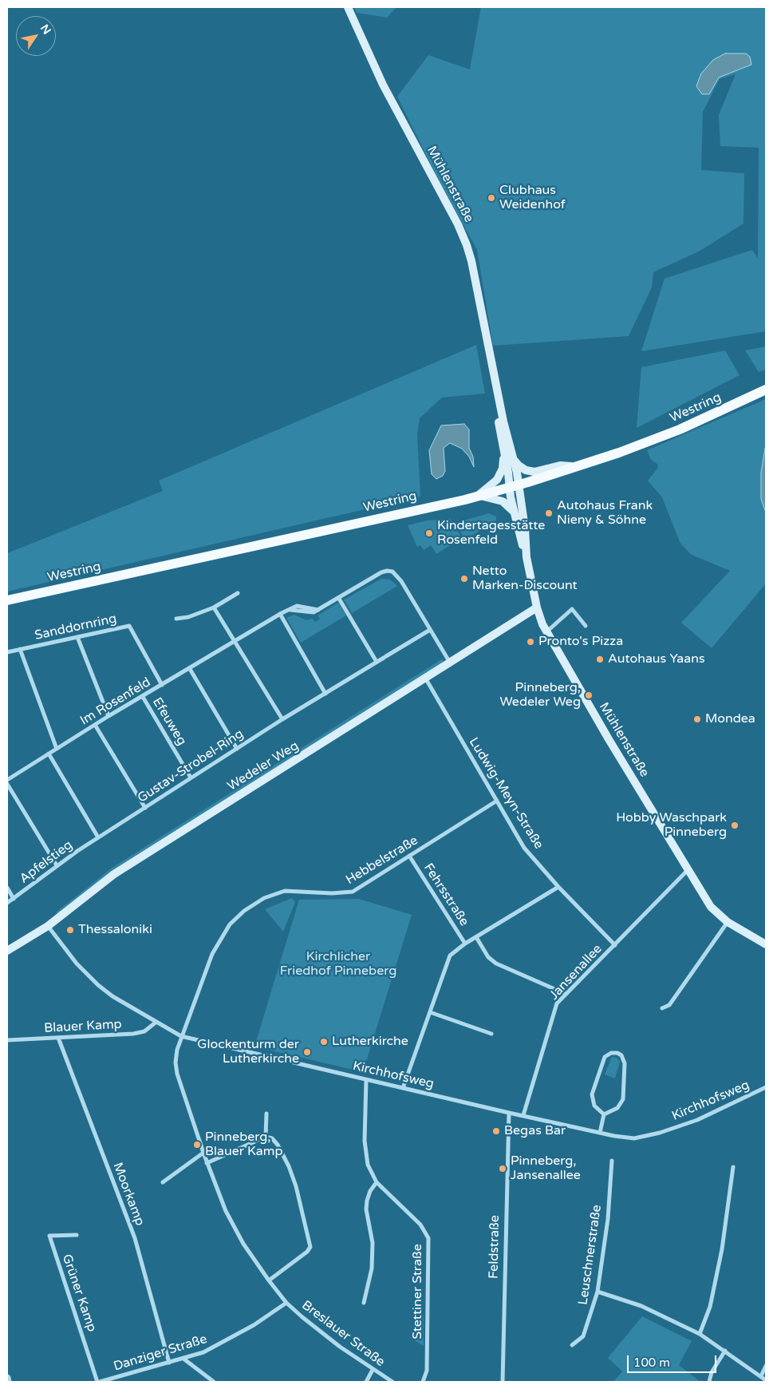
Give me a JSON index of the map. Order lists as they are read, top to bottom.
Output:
{
  "streets": {
    "main road": ["Mühlenstraße", "Westring", "Wedeler Weg"],
    "street": [
      "Sanddornring",
      "Im Rosenfeld",
      "Efeuweg",
      "Gustav-Strobel-Ring",
      "Ludwig-Meyn-Straße",
      "Hebbelstraße",
      "Apfelstieg",
      "Fehrsstraße",
      "Jansenallee",
      "Blauer Kamp",
      "Kirchhofsweg",
      "Moorkamp",
      "Feldstraße",
      "Leuschnerstraße",
      "Stettiner Straße",
      "Grüner Kamp",
      "Breslauer Straße",
      "Danziger Straße"
    ]
  },
  "crossings": [
    ["Mühlenstraße", "Westring"],
    ["Mühlenstraße", "Wedeler Weg"],
    ["Mühlenstraße", "Jansenallee"],
    ["Sanddornring", "Im Rosenfeld"],
    ["Im Rosenfeld", "Efeuweg"],
    ["Im Rosenfeld", "Gustav-Strobel-Ring"],
    ["Im Rosenfeld", "Wedeler Weg"],
    ["Efeuweg", "Gustav-Strobel-Ring"],
    ["Gustav-Strobel-Ring", "Apfelstieg"],
    ["Wedeler Weg", "Ludwig-Meyn-Straße"],
    ["Wedeler Weg", "Kirchhofsweg"],
    ["Ludwig-Meyn-Straße", "Hebbelstraße"],
    ["Ludwig-Meyn-Straße", "Jansenallee"],
    ["Hebbelstraße", "Fehrsstraße"],
    ["Hebbelstraße", "Kirchhofsweg"],
    ["Hebbelstraße", "Breslauer Straße"],
    ["Fehrsstraße", "Jansenallee"],
    ["Jansenallee", "Kirchhofsweg"],
    ["Blauer Kamp", "Kirchhofsweg"],
    ["Blauer Kamp", "Moorkamp"],
    ["Kirchhofsweg", "Feldstraße"],
    ["Kirchhofsweg", "Stettiner Straße"],
    ["Kirchhofsweg", "Breslauer Straße"],
    ["Moorkamp", "Danziger Straße"],
    ["Grüner Kamp", "Danziger Straße"],
    ["Breslauer Straße", "Danziger Straße"]
  ],
  "parks": ["Kirchlicher Friedhof Pinneberg"],
  "places": [
    "Clubhaus Weidenhof",
    "Autohaus Frank Nieny & Söhne",
    "Kindertagesstätte Rosenfeld",
    "Netto Marken-Discount",
    "Pronto's Pizza",
    "Autohaus Yaans",
    "Pinneberg, Wedeler Weg",
    "Mondea",
    "Hobby Waschpark Pinneberg",
    "Thessaloniki",
    "Lutherkirche",
    "Glockenturm der Lutherkirche",
    "Begas Bar",
    "Pinneberg, Blauer Kamp",
    "Pinneberg, Jansenallee"
  ],
  "scale_bar": "100 m",
  "north": "top right"
}
